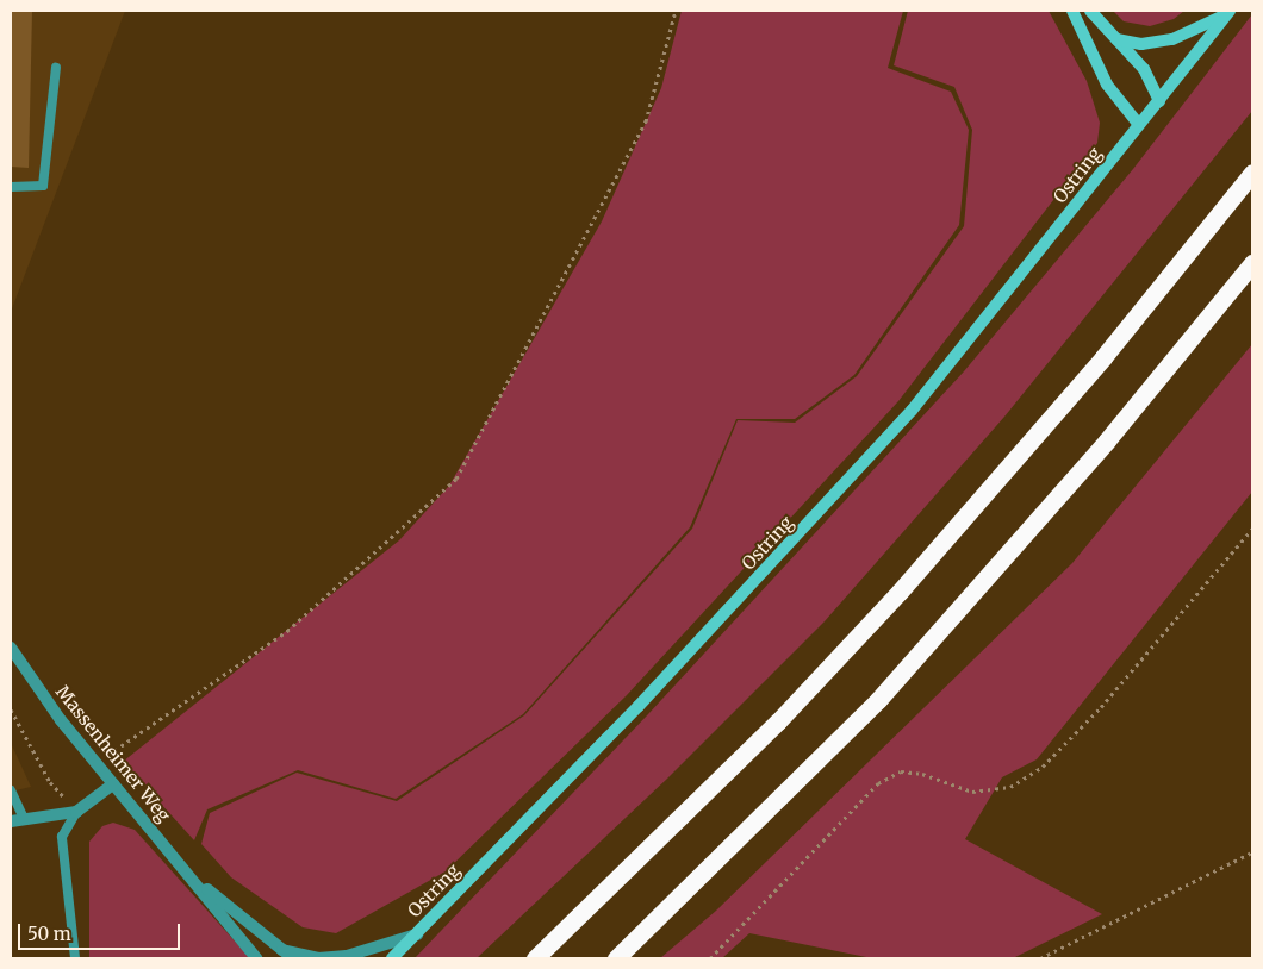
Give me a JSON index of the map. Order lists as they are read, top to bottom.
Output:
{
  "streets": {
    "main road": ["Ostring"],
    "street": ["Massenheimer Weg"]
  },
  "crossings": [
    ["Ostring", "Massenheimer Weg"]
  ],
  "scale_bar": "50 m"
}
